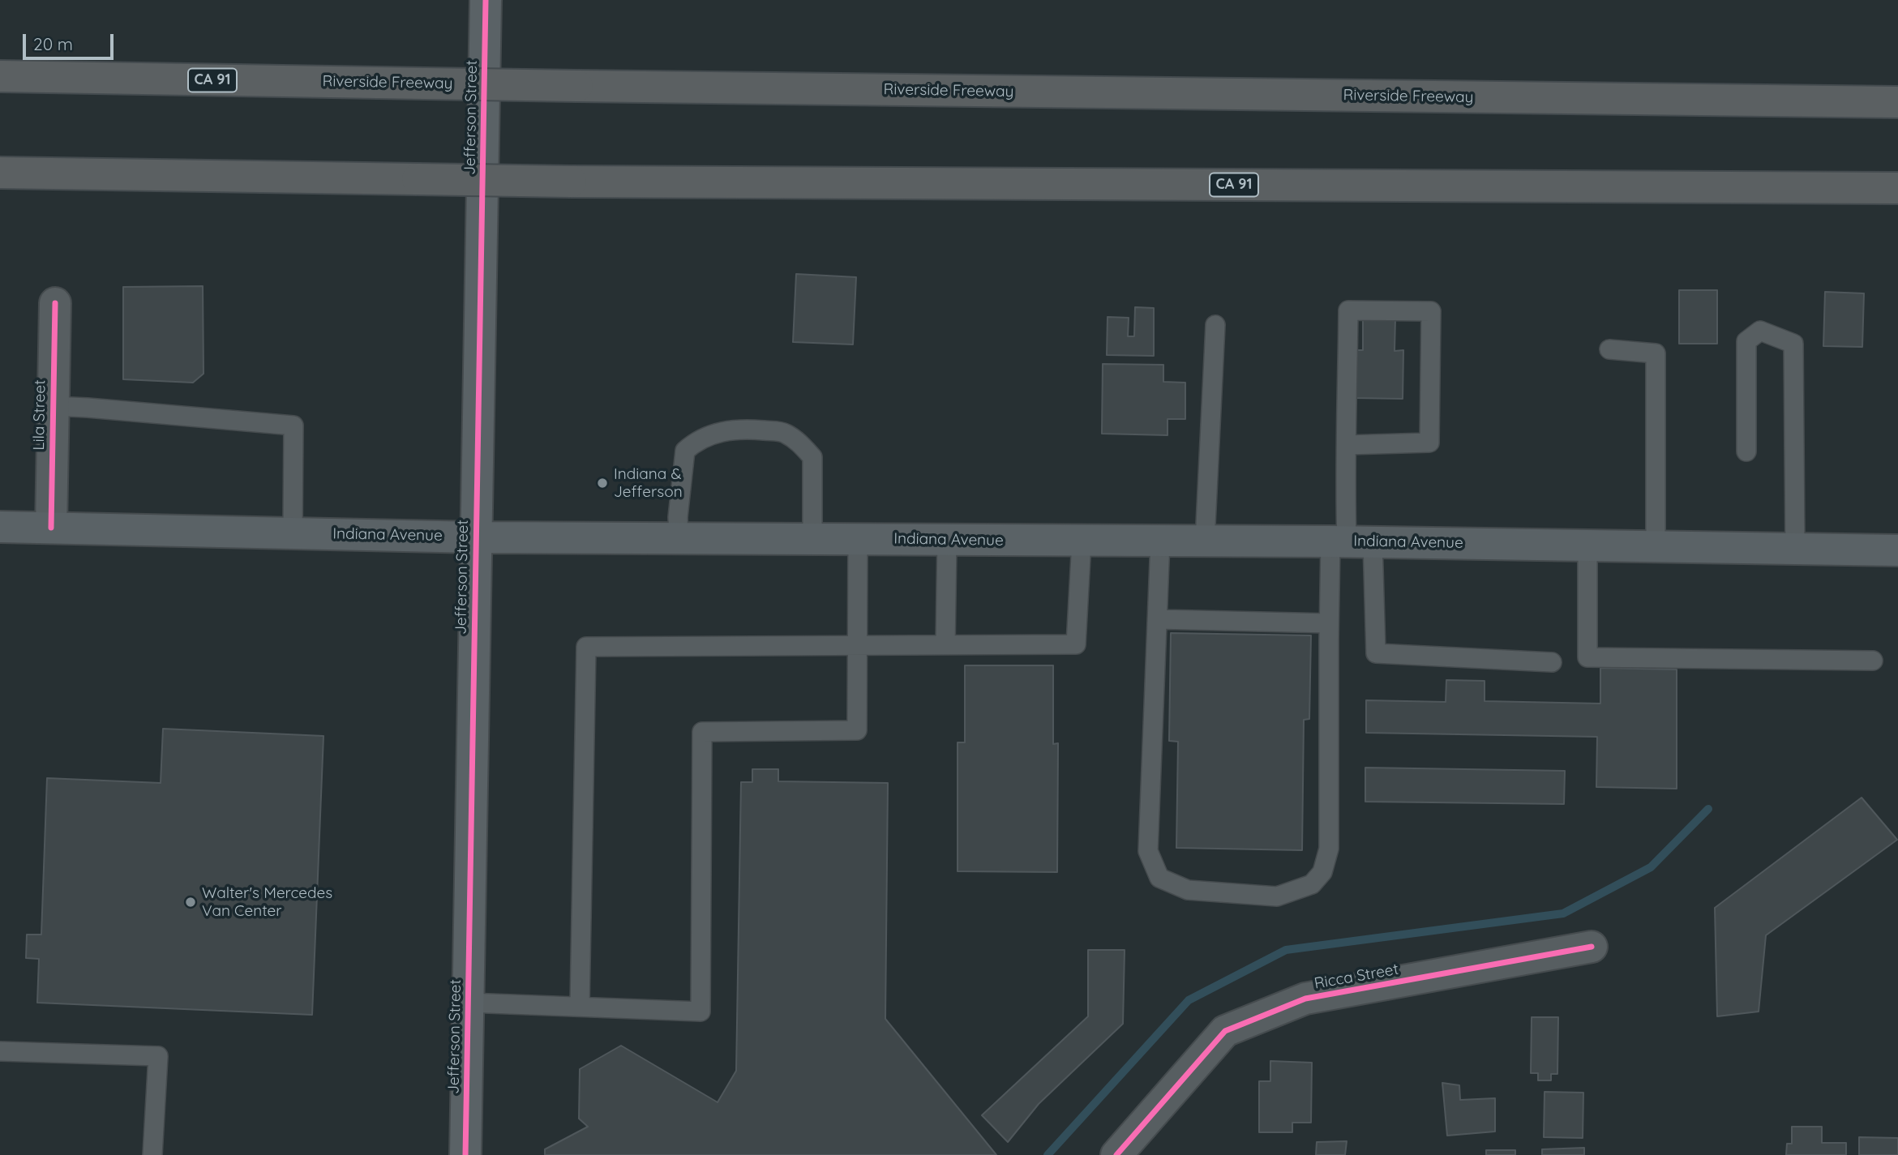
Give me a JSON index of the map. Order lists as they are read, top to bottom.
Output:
{
  "streets": {
    "highway": ["CA 91", "Riverside Freeway"],
    "main road": ["Jefferson Street", "Indiana Avenue"],
    "street": ["Lila Street", "Ricca Street"]
  },
  "crossings": [
    ["Jefferson Street", "Indiana Avenue"],
    ["Lila Street", "Indiana Avenue"]
  ],
  "places": ["Indiana & Jefferson", "Walter's Mercedes Van Center"],
  "scale_bar": "20 m"
}
